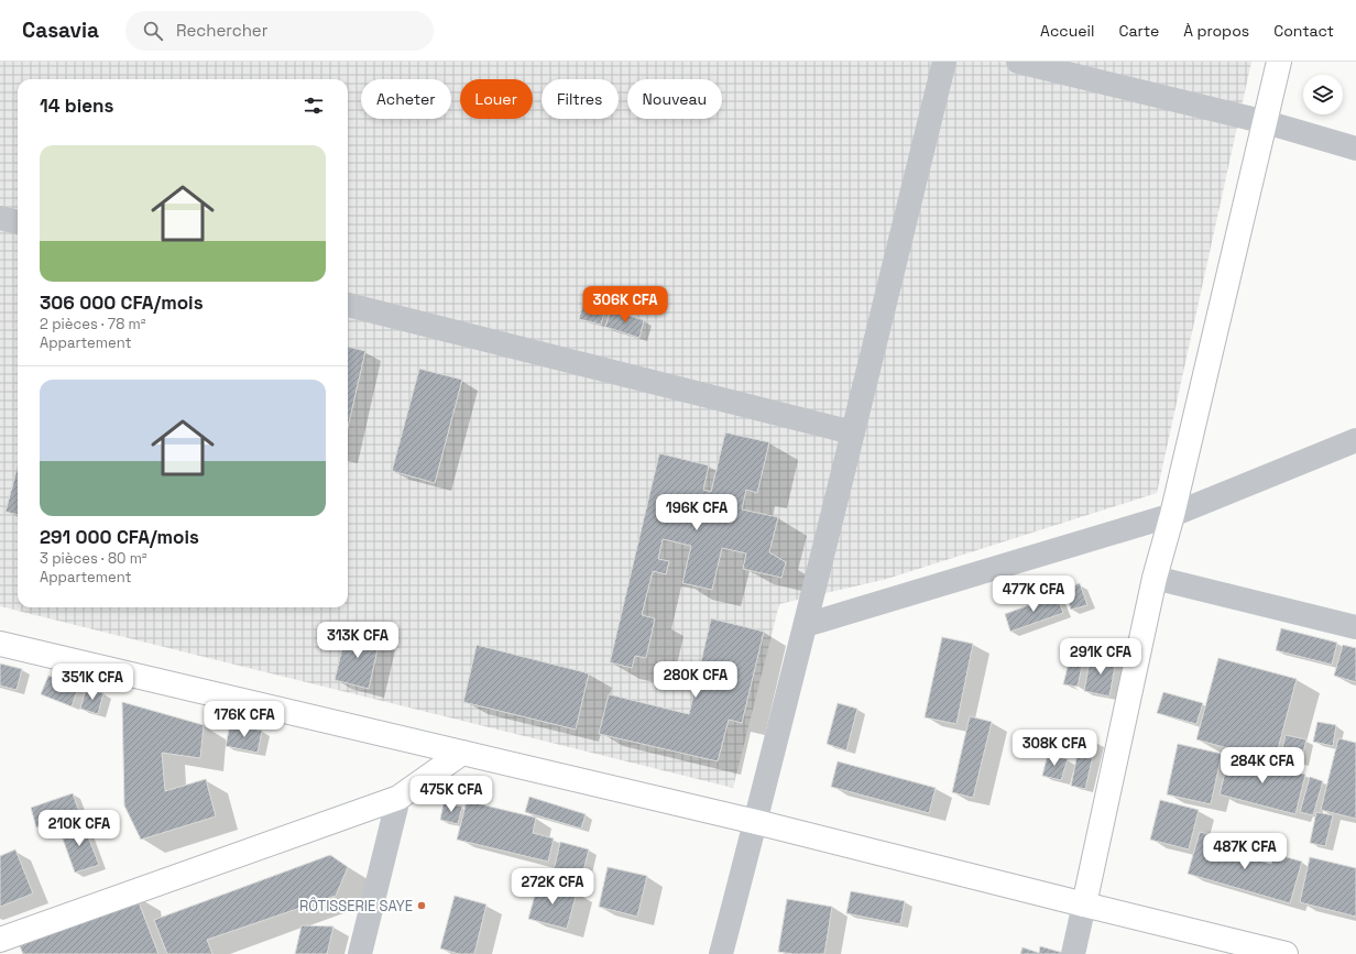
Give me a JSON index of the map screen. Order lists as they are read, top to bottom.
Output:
{
  "places": ["RÔTISSERIE SAYE"],
  "page": {
    "header": "Casavia",
    "search": "Rechercher",
    "nav": [
      "Accueil",
      "Carte",
      "À propos",
      "Contact"
    ],
    "chip": [
      "Acheter",
      "Louer",
      "Filtres",
      "Nouveau"
    ],
    "heading": "14 biens",
    "list": [
      {
        "name": "306 000 CFA/mois",
        "note": "2 pièces · 78 m² · Appartement"
      },
      {
        "name": "291 000 CFA/mois",
        "note": "3 pièces · 80 m² · Appartement"
      }
    ],
    "price": [
      "306K CFA",
      "196K CFA",
      "477K CFA",
      "313K CFA",
      "291K CFA",
      "280K CFA",
      "351K CFA",
      "176K CFA",
      "308K CFA",
      "284K CFA",
      "475K CFA",
      "210K CFA",
      "487K CFA",
      "272K CFA"
    ]
  }
}
